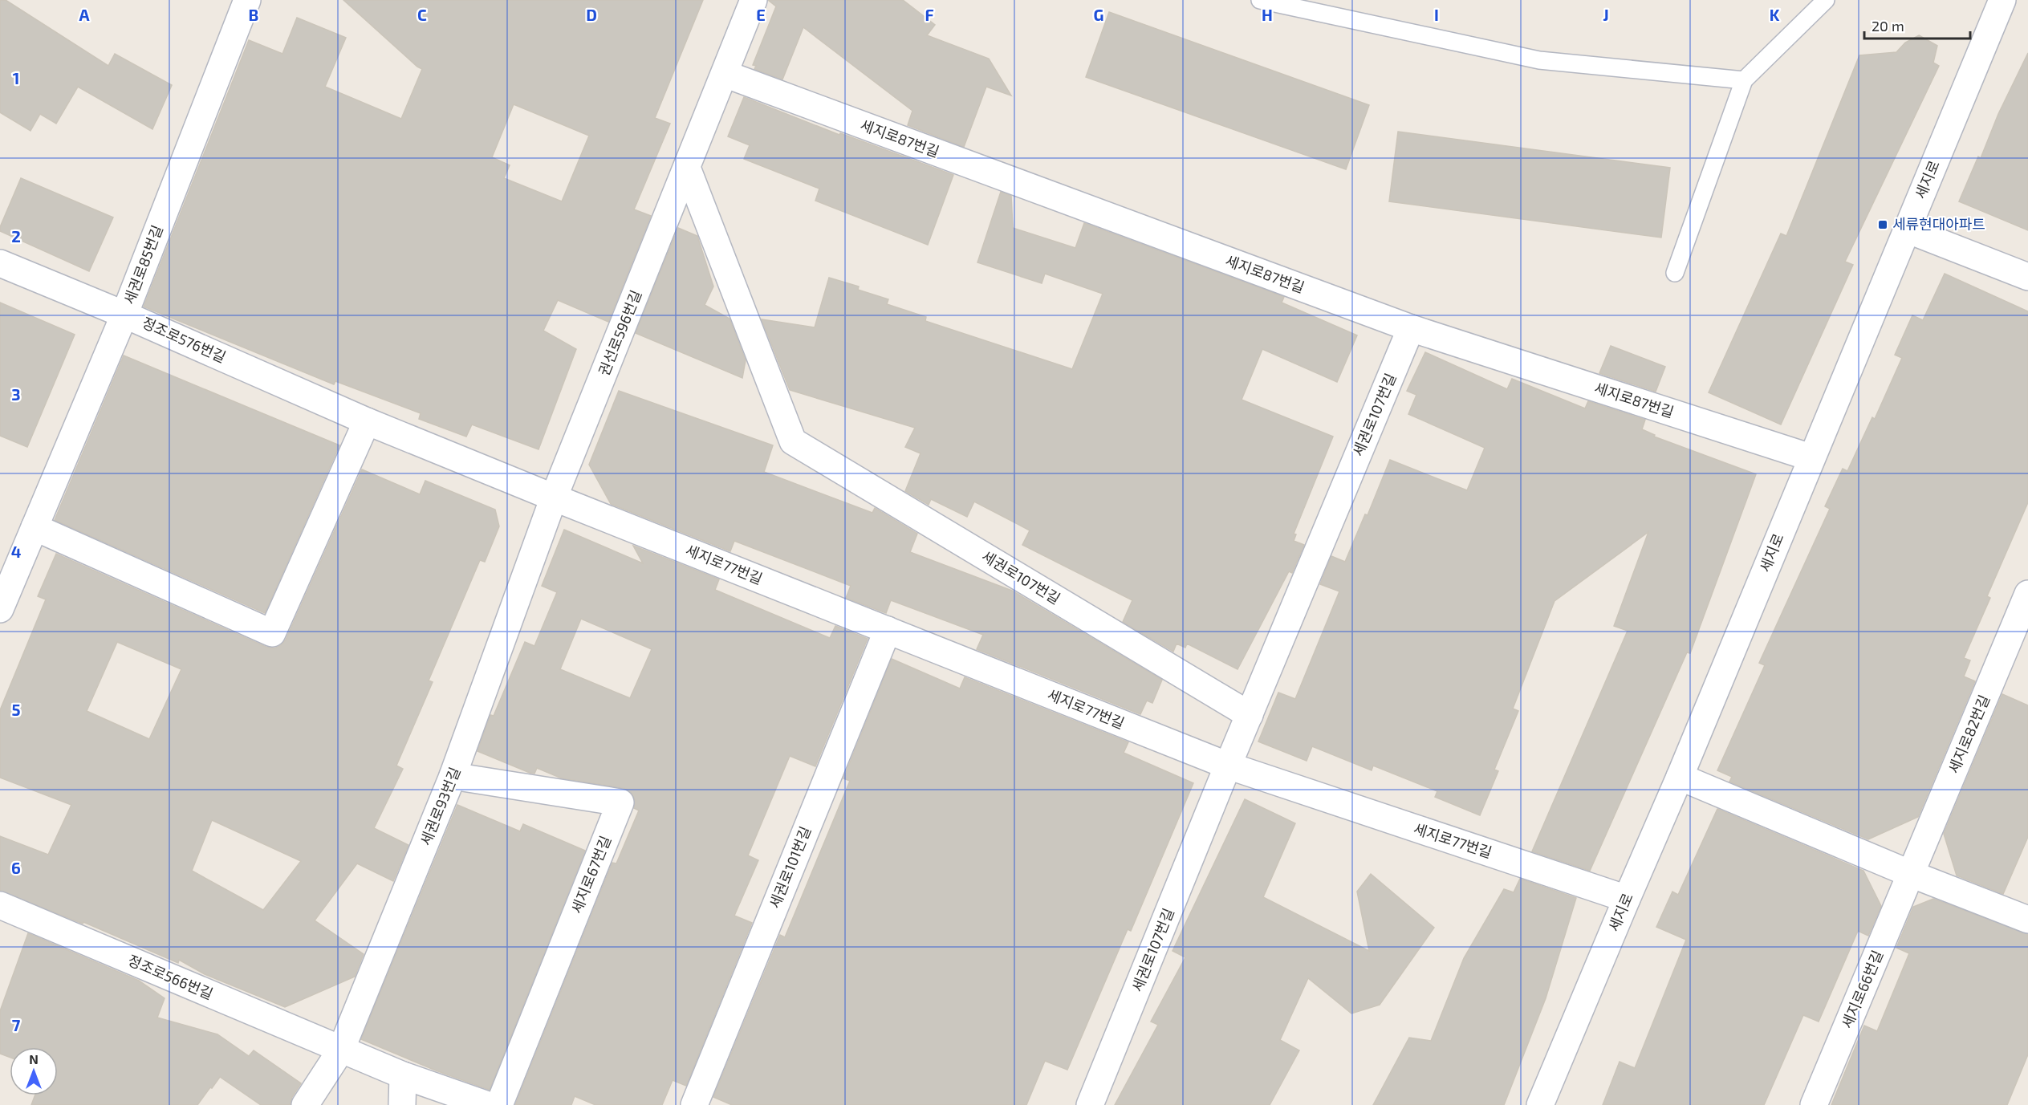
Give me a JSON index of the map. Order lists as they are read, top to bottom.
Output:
{
  "streets": {
    "street": [
      "세지로87번길",
      "세지로",
      "세권로85번길",
      "권선로596번길",
      "정조로576번길",
      "세권로107번길",
      "세지로77번길",
      "세지로82번길",
      "세권로93번길",
      "세권로101번길",
      "세지로67번길",
      "정조로566번길",
      "세지로66번길"
    ]
  },
  "crossings": [
    ["세지로87번길", "세지로"],
    ["세지로87번길", "권선로596번길"],
    ["세지로87번길", "세권로107번길"],
    ["세지로", "세지로77번길"],
    ["세권로85번길", "정조로576번길"],
    ["권선로596번길", "정조로576번길"],
    ["권선로596번길", "세권로107번길"],
    ["권선로596번길", "세지로77번길"],
    ["권선로596번길", "세권로93번길"],
    ["정조로576번길", "세지로77번길"],
    ["정조로576번길", "세권로93번길"],
    ["세권로107번길", "세지로77번길"],
    ["세지로77번길", "세권로93번길"],
    ["세지로77번길", "세권로101번길"],
    ["세지로82번길", "세지로66번길"],
    ["세권로93번길", "세지로67번길"],
    ["세권로93번길", "정조로566번길"]
  ],
  "places": {
    "transit": ["세류현대아파트"]
  },
  "scale_bar": "20 m",
  "north": "top",
  "grid": {
    "columns": [
      "A",
      "B",
      "C",
      "D",
      "E",
      "F",
      "G",
      "H",
      "I",
      "J",
      "K"
    ],
    "rows": [
      "1",
      "2",
      "3",
      "4",
      "5",
      "6",
      "7"
    ]
  }
}
